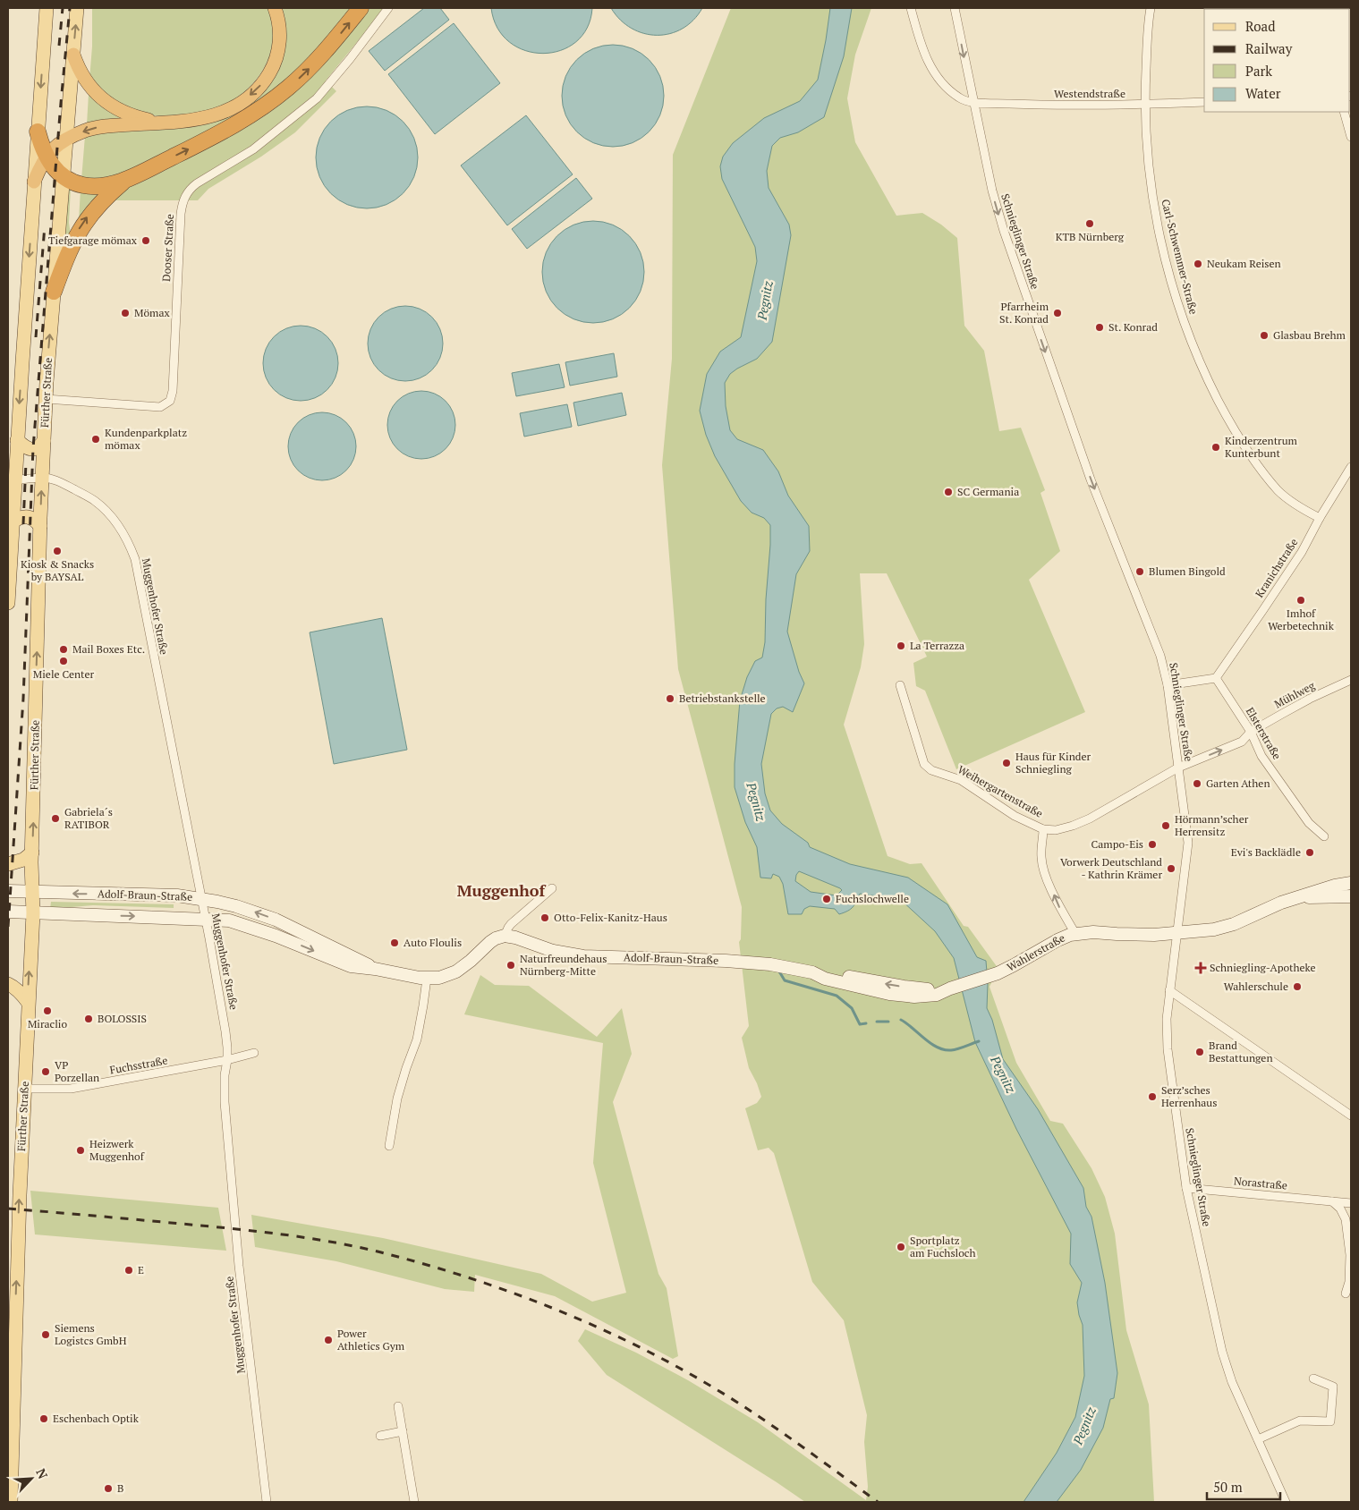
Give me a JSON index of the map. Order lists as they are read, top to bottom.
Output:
{
  "streets": {
    "main road": ["Fürther Straße", "Adolf-Braun-Straße", "Wahlerstraße"],
    "street": [
      "Westendstraße",
      "Schnieglinger Straße",
      "Dooser Straße",
      "Carl-Schwemmer-Straße",
      "Kranichstraße",
      "Muggenhofer Straße",
      "Mühlweg",
      "Elsterstraße",
      "Weihergartenstraße",
      "Fuchsstraße",
      "Norastraße"
    ]
  },
  "crossings": [
    ["Westendstraße", "Schnieglinger Straße"],
    ["Westendstraße", "Carl-Schwemmer-Straße"],
    ["Schnieglinger Straße", "Mühlweg"],
    ["Schnieglinger Straße", "Weihergartenstraße"],
    ["Schnieglinger Straße", "Wahlerstraße"],
    ["Schnieglinger Straße", "Norastraße"],
    ["Dooser Straße", "Fürther Straße"],
    ["Carl-Schwemmer-Straße", "Kranichstraße"],
    ["Fürther Straße", "Muggenhofer Straße"],
    ["Fürther Straße", "Adolf-Braun-Straße"],
    ["Fürther Straße", "Fuchsstraße"],
    ["Kranichstraße", "Elsterstraße"],
    ["Muggenhofer Straße", "Adolf-Braun-Straße"],
    ["Muggenhofer Straße", "Fuchsstraße"],
    ["Mühlweg", "Elsterstraße"],
    ["Mühlweg", "Weihergartenstraße"],
    ["Weihergartenstraße", "Wahlerstraße"],
    ["Adolf-Braun-Straße", "Wahlerstraße"]
  ],
  "one_way": ["Schnieglinger Straße", "Fürther Straße", "Mühlweg"],
  "districts": ["Muggenhof"],
  "water": ["Pegnitz"],
  "places": {
    "other": [
      "KTB Nürnberg",
      "Tiefgarage mömax",
      "Neukam Reisen",
      "Mömax",
      "Pfarrheim St. Konrad",
      "St. Konrad",
      "Glasbau Brehm",
      "Kundenparkplatz mömax",
      "Kinderzentrum Kunterbunt",
      "SC Germania",
      "Kiosk & Snacks by BAYSAL",
      "Blumen Bingold",
      "Imhof Werbetechnik",
      "La Terrazza",
      "Mail Boxes Etc.",
      "Miele Center",
      "Betriebstankstelle",
      "Haus für Kinder Schniegling",
      "Garten Athen",
      "Gabriela´s RATIBOR",
      "Hörmann’scher Herrensitz",
      "Campo-Eis",
      "Evi's Backlädle",
      "Vorwerk Deutschland - Kathrin Krämer",
      "Fuchslochwelle",
      "Otto-Felix-Kanitz-Haus",
      "Auto Floulis",
      "Naturfreundehaus Nürnberg-Mitte",
      "Wahlerschule",
      "Miraclio",
      "BOLOSSIS",
      "Brand Bestattungen",
      "VP Porzellan",
      "Serz’sches Herrenhaus",
      "Heizwerk Muggenhof",
      "Sportplatz am Fuchsloch",
      "E",
      "Siemens Logistcs GmbH",
      "Power Athletics Gym",
      "Eschenbach Optik",
      "B"
    ],
    "health": ["Schniegling-Apotheke"]
  },
  "legend": [
    "Road",
    "Railway",
    "Park",
    "Water"
  ],
  "scale_bar": "50 m",
  "north": "top right"
}
